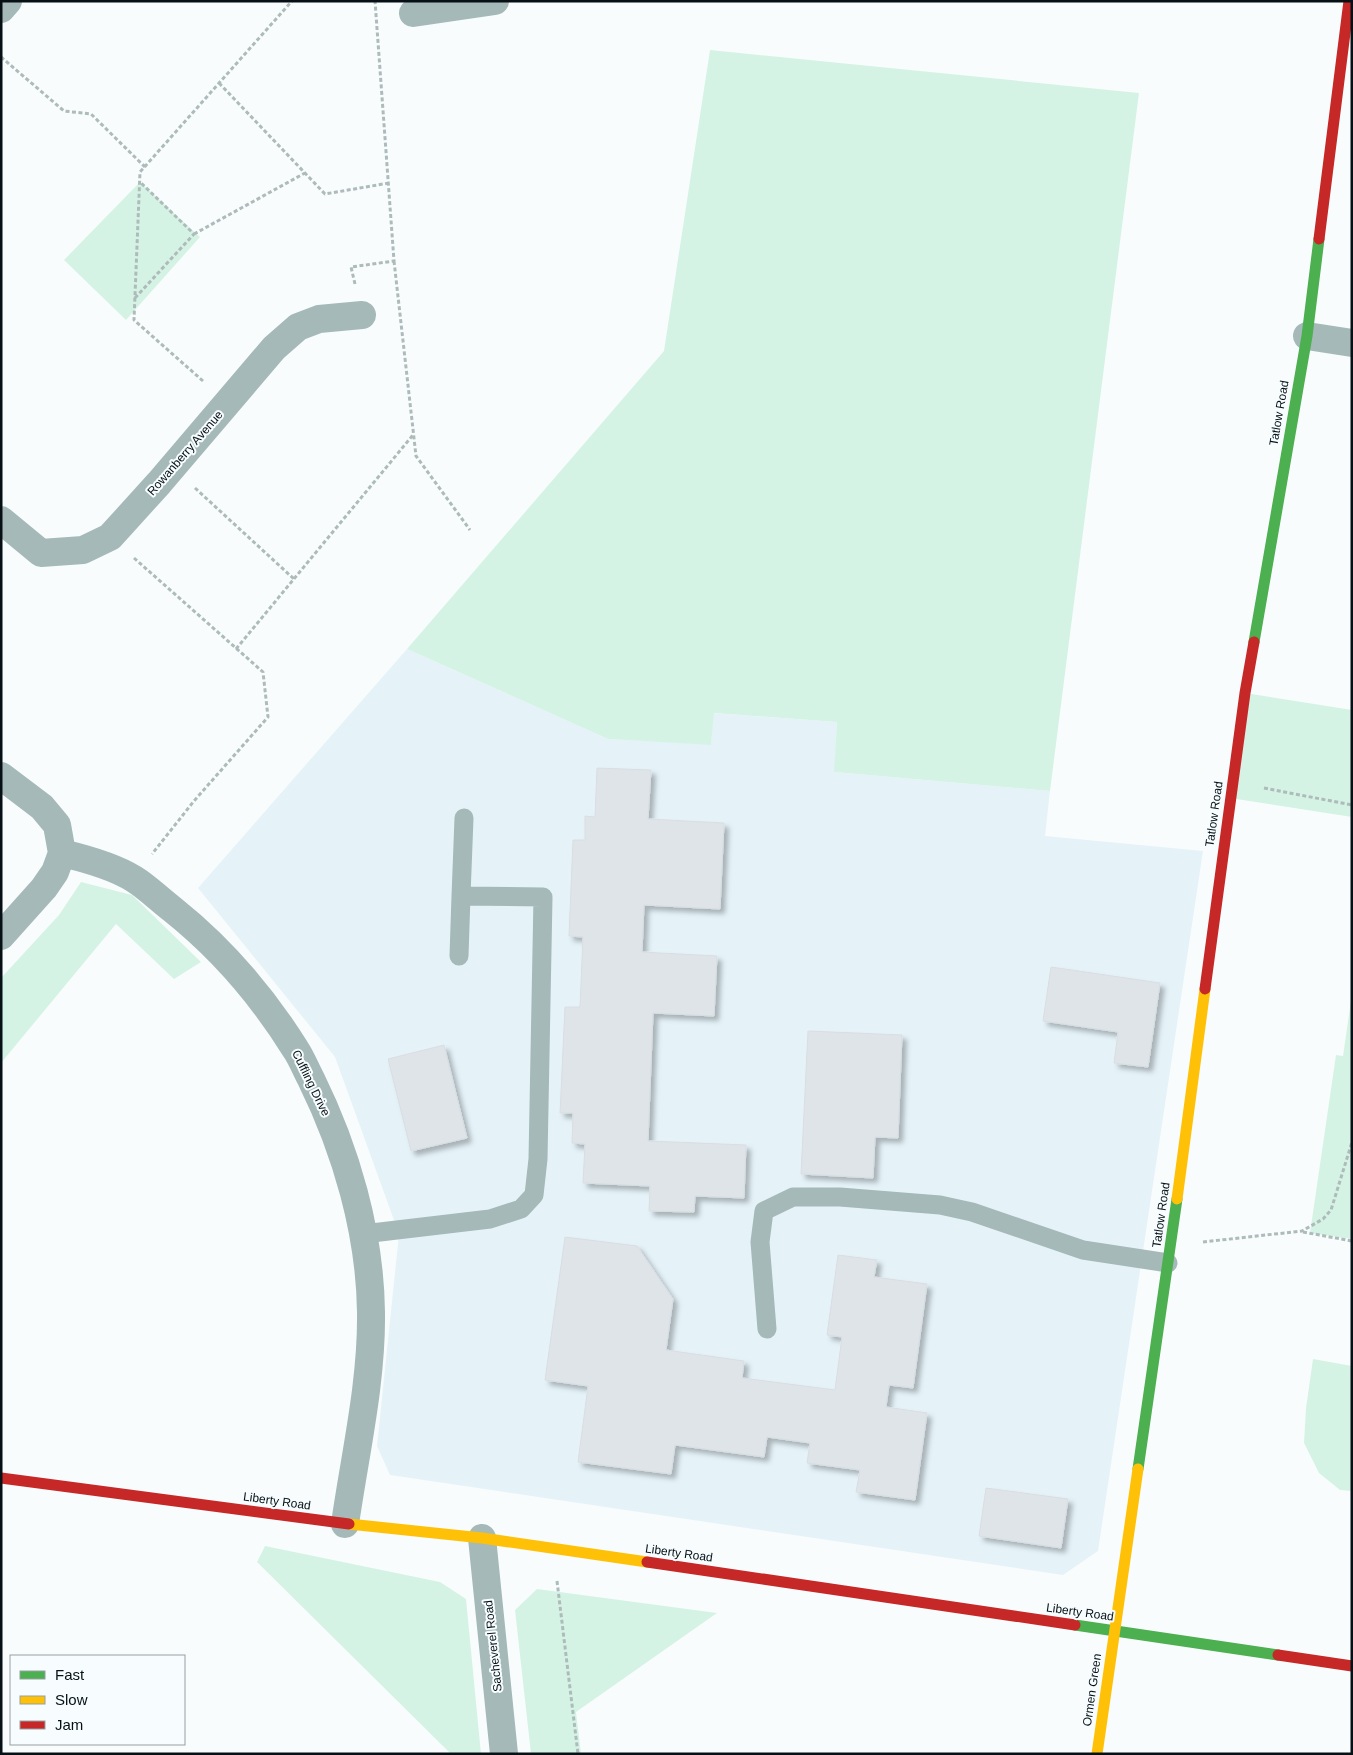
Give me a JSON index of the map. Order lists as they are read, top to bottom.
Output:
{
  "streets": {
    "street": [
      "Tatlow Road",
      "Rowanberry Avenue",
      "Cuffling Drive",
      "Liberty Road",
      "Sacheverel Road",
      "Ormen Green"
    ]
  },
  "crossings": [
    ["Tatlow Road", "Liberty Road"],
    ["Tatlow Road", "Ormen Green"],
    ["Cuffling Drive", "Liberty Road"],
    ["Liberty Road", "Sacheverel Road"],
    ["Liberty Road", "Ormen Green"]
  ],
  "legend": ["Fast", "Slow", "Jam"]
}
